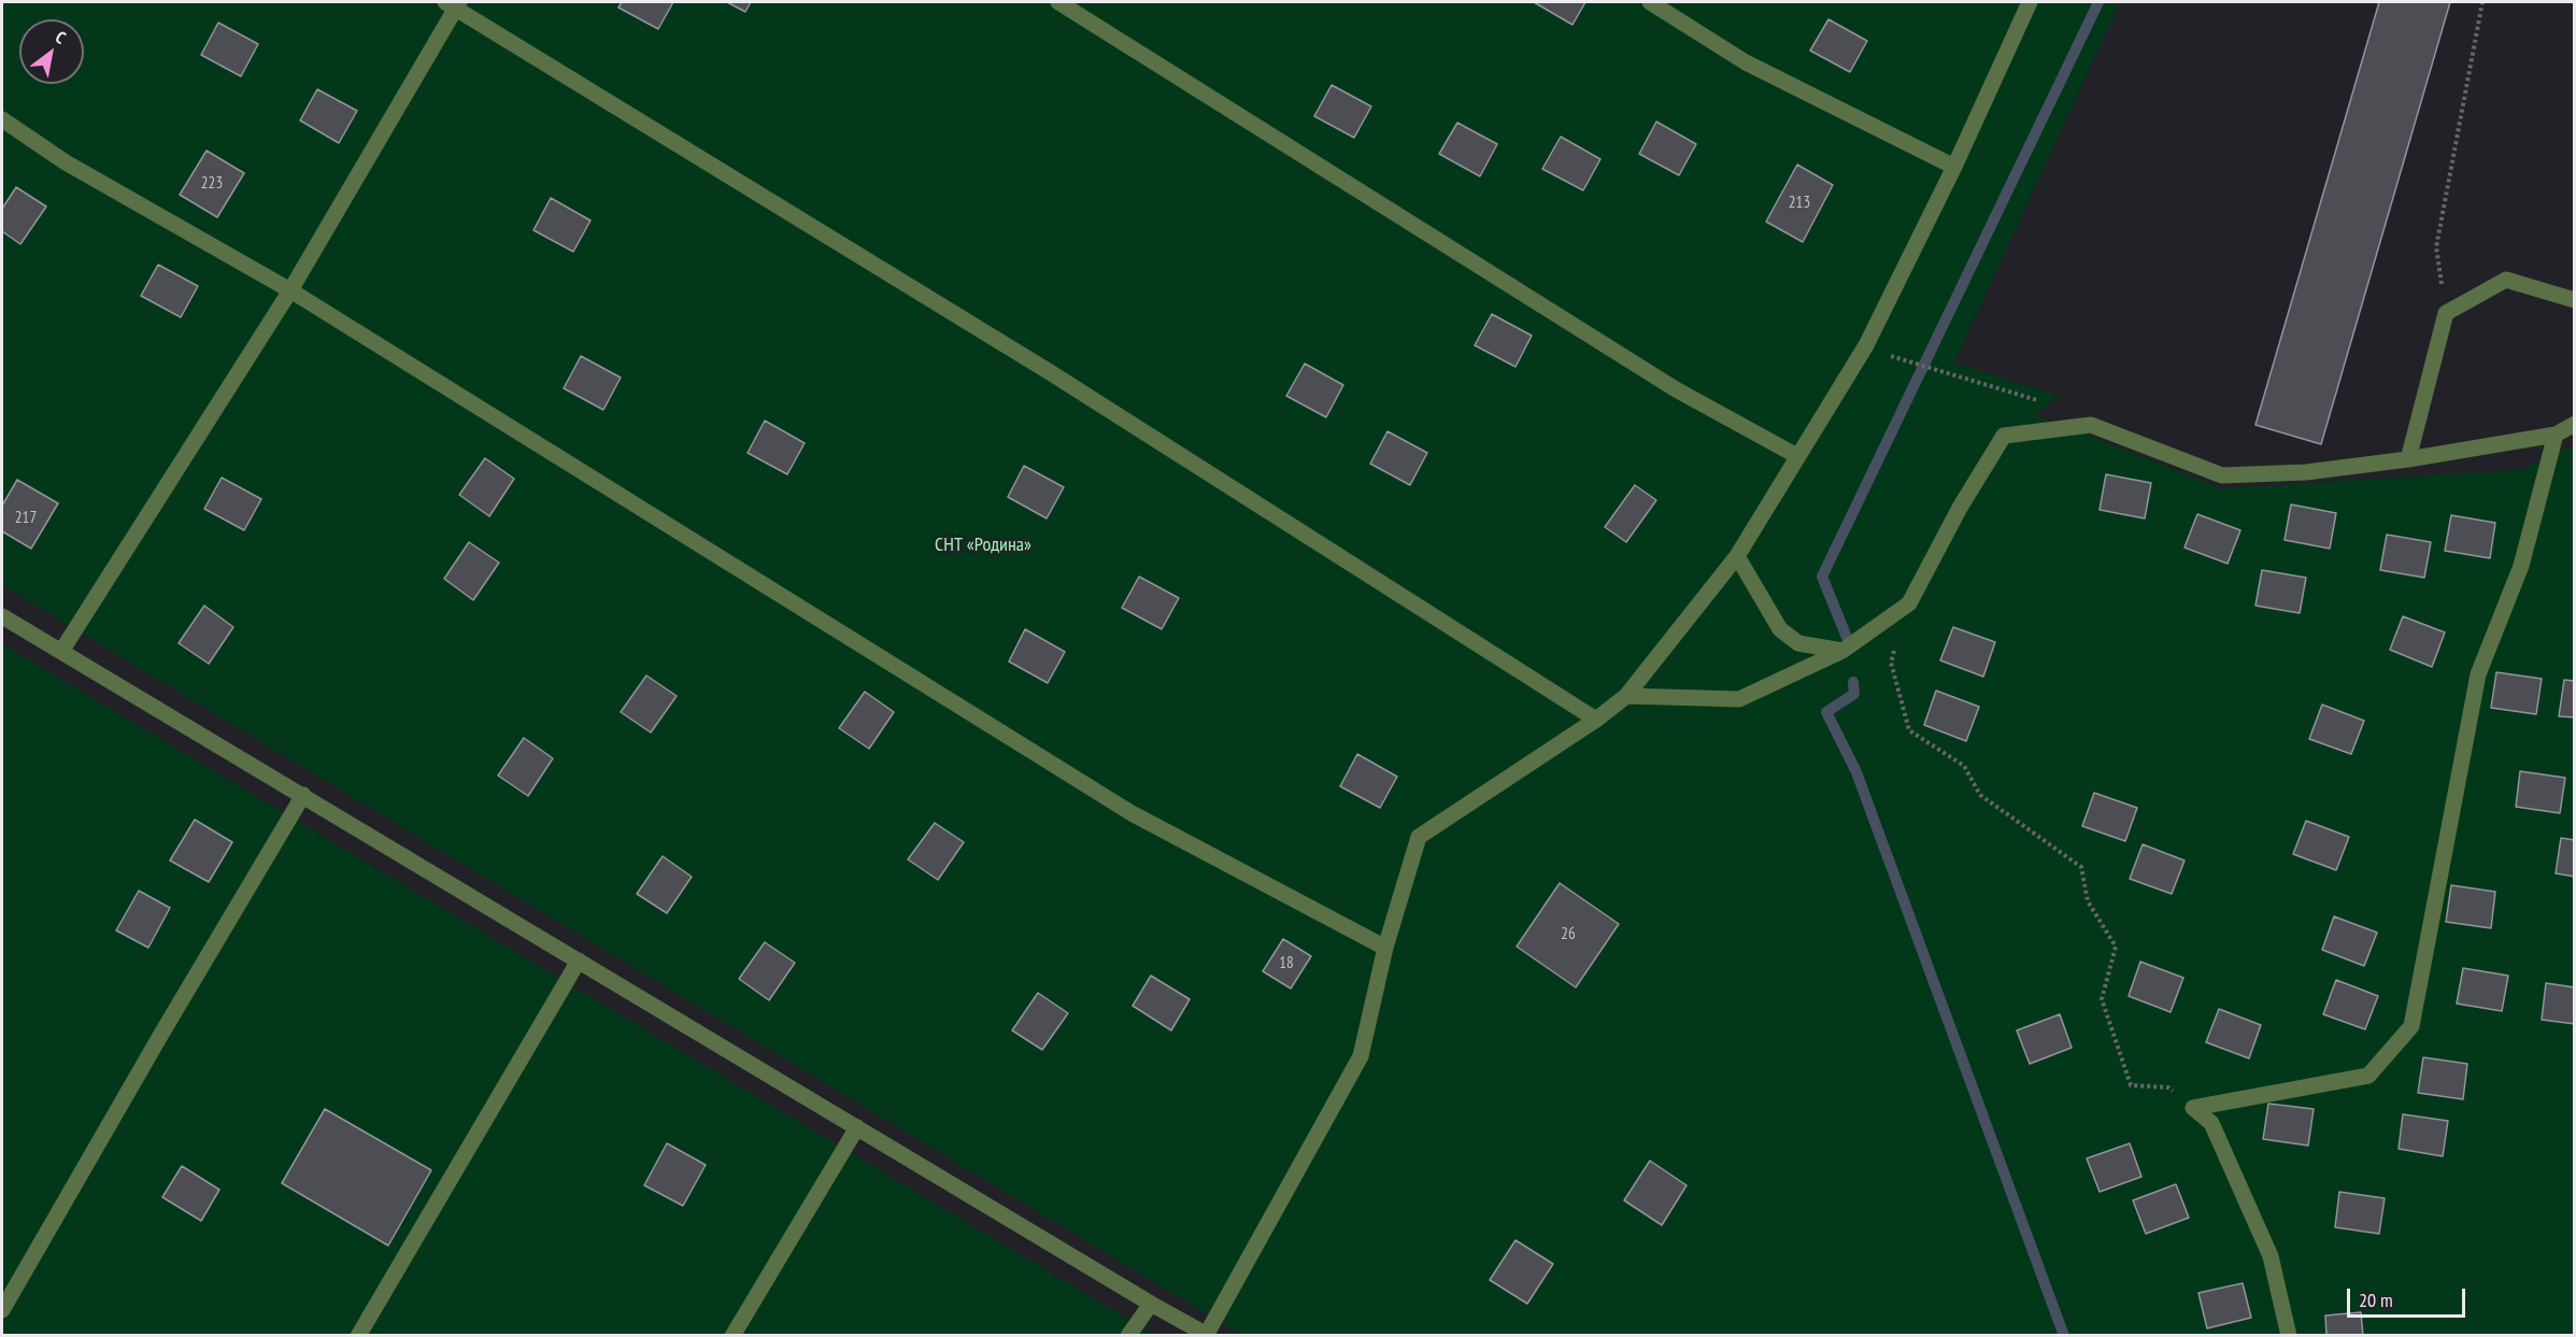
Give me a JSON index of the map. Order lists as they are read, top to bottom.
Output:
{
  "parks": ["СНТ «Родина»"],
  "house_numbers": [
    "223",
    "213",
    "217",
    "26",
    "18"
  ],
  "scale_bar": "20 m",
  "north": "top right"
}
